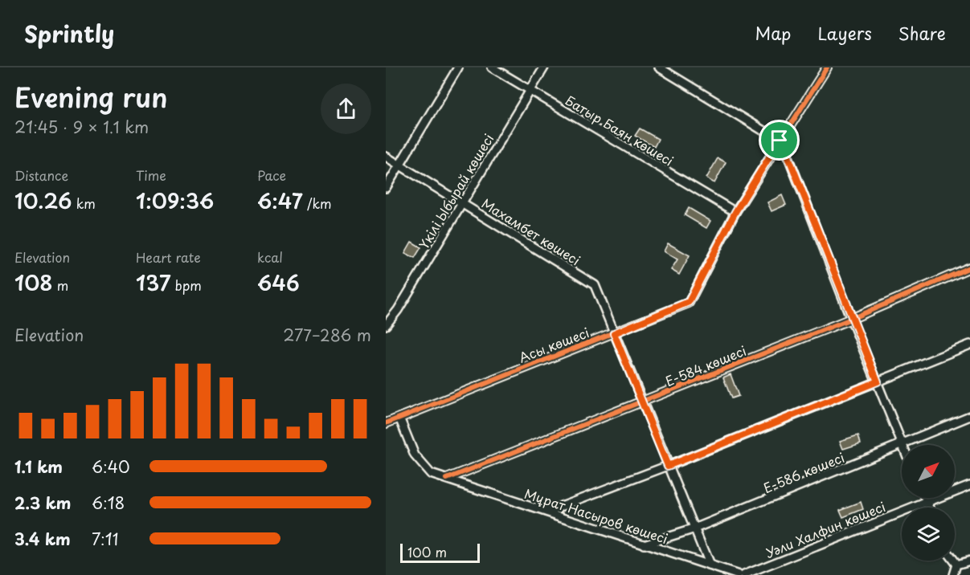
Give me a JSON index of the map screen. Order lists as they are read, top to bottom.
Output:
{
  "streets": {
    "street": [
      "Батыр Баян көшесі",
      "Үкілі Ыбырай көшесі",
      "Махамбет көшесі",
      "Асы көшесі",
      "Е-584 көшесі",
      "Е-586 көшесі",
      "Мұрат Насыров көшесі",
      "Уәли Халфин көшесі"
    ]
  },
  "crossings": [
    ["Батыр Баян көшесі", "Үкілі Ыбырай көшесі"],
    ["Батыр Баян көшесі", "Асы көшесі"],
    ["Үкілі Ыбырай көшесі", "Махамбет көшесі"],
    ["Махамбет көшесі", "Асы көшесі"],
    ["Махамбет көшесі", "Е-584 көшесі"],
    ["Махамбет көшесі", "Е-586 көшесі"],
    ["Махамбет көшесі", "Мұрат Насыров көшесі"],
    ["Асы көшесі", "Мұрат Насыров көшесі"],
    ["Е-584 көшесі", "Мұрат Насыров көшесі"],
    ["Е-586 көшесі", "Мұрат Насыров көшесі"]
  ],
  "scale_bar": "100 m",
  "north": "top right",
  "page": {
    "header": "Sprintly",
    "nav": ["Map", "Layers", "Share"],
    "heading": ["Evening run", "21:45 · 9 × 1.1 km"],
    "stats": [
      ["Distance", "10.26 km"],
      ["Time", "1:09:36"],
      ["Pace", "6:47 /km"],
      ["Elevation", "108 m"],
      ["Heart rate", "137 bpm"],
      ["kcal", "646"]
    ],
    "chart": ["Elevation", "277–286 m"],
    "list": [
      {
        "name": "1.1 km",
        "note": "6:40"
      },
      {
        "name": "2.3 km",
        "note": "6:18"
      },
      {
        "name": "3.4 km",
        "note": "7:11"
      }
    ],
    "scale": "100 m"
  }
}
